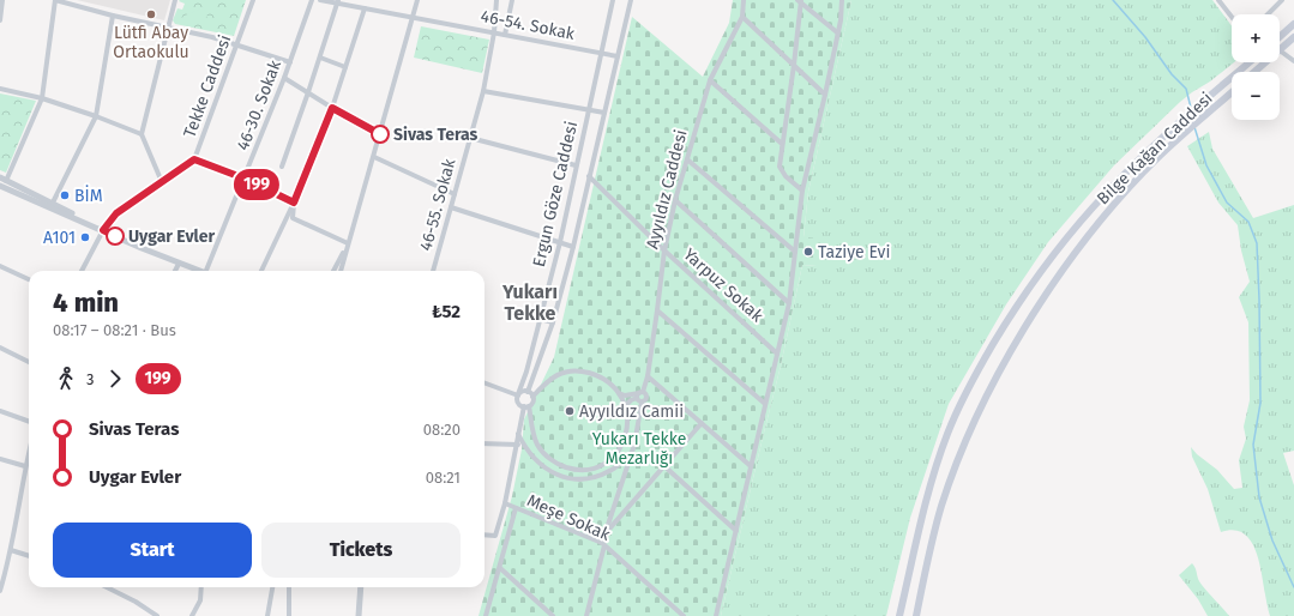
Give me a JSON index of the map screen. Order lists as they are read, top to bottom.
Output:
{
  "streets": {
    "main road": ["Bilge Kağan Caddesi"],
    "street": [
      "46-54. Sokak",
      "Tekke Caddesi",
      "46-30. Sokak",
      "Ayyıldız Caddesi",
      "Ergun Göze Caddesi",
      "46-55. Sokak",
      "Yarpuz Sokak",
      "Meşe Sokak"
    ]
  },
  "crossings": [
    ["46-54. Sokak", "Ergun Göze Caddesi"],
    ["46-54. Sokak", "46-55. Sokak"],
    ["Ayyıldız Caddesi", "Yarpuz Sokak"],
    ["Ayyıldız Caddesi", "Meşe Sokak"],
    ["Ergun Göze Caddesi", "Yarpuz Sokak"]
  ],
  "districts": ["Yukarı Tekke"],
  "parks": ["Yukarı Tekke Mezarlığı"],
  "places": [
    "Lütfi Abay Ortaokulu",
    "Sivas Teras",
    "BİM",
    "Uygar Evler",
    "A101",
    "Taziye Evi",
    "Ayyıldız Camii"
  ],
  "lines": ["bus line 199"],
  "page": {
    "on_map": "199",
    "map_buttons": ["+", "−"],
    "heading": ["4 min", "08:17 – 08:21 · Bus", "₺52"],
    "legs": ["3", "199"],
    "list": [
      {
        "name": "Sivas Teras",
        "value": "08:20"
      },
      {
        "name": "Uygar Evler",
        "value": "08:21"
      }
    ],
    "buttons": ["Start", "Tickets"]
  }
}
